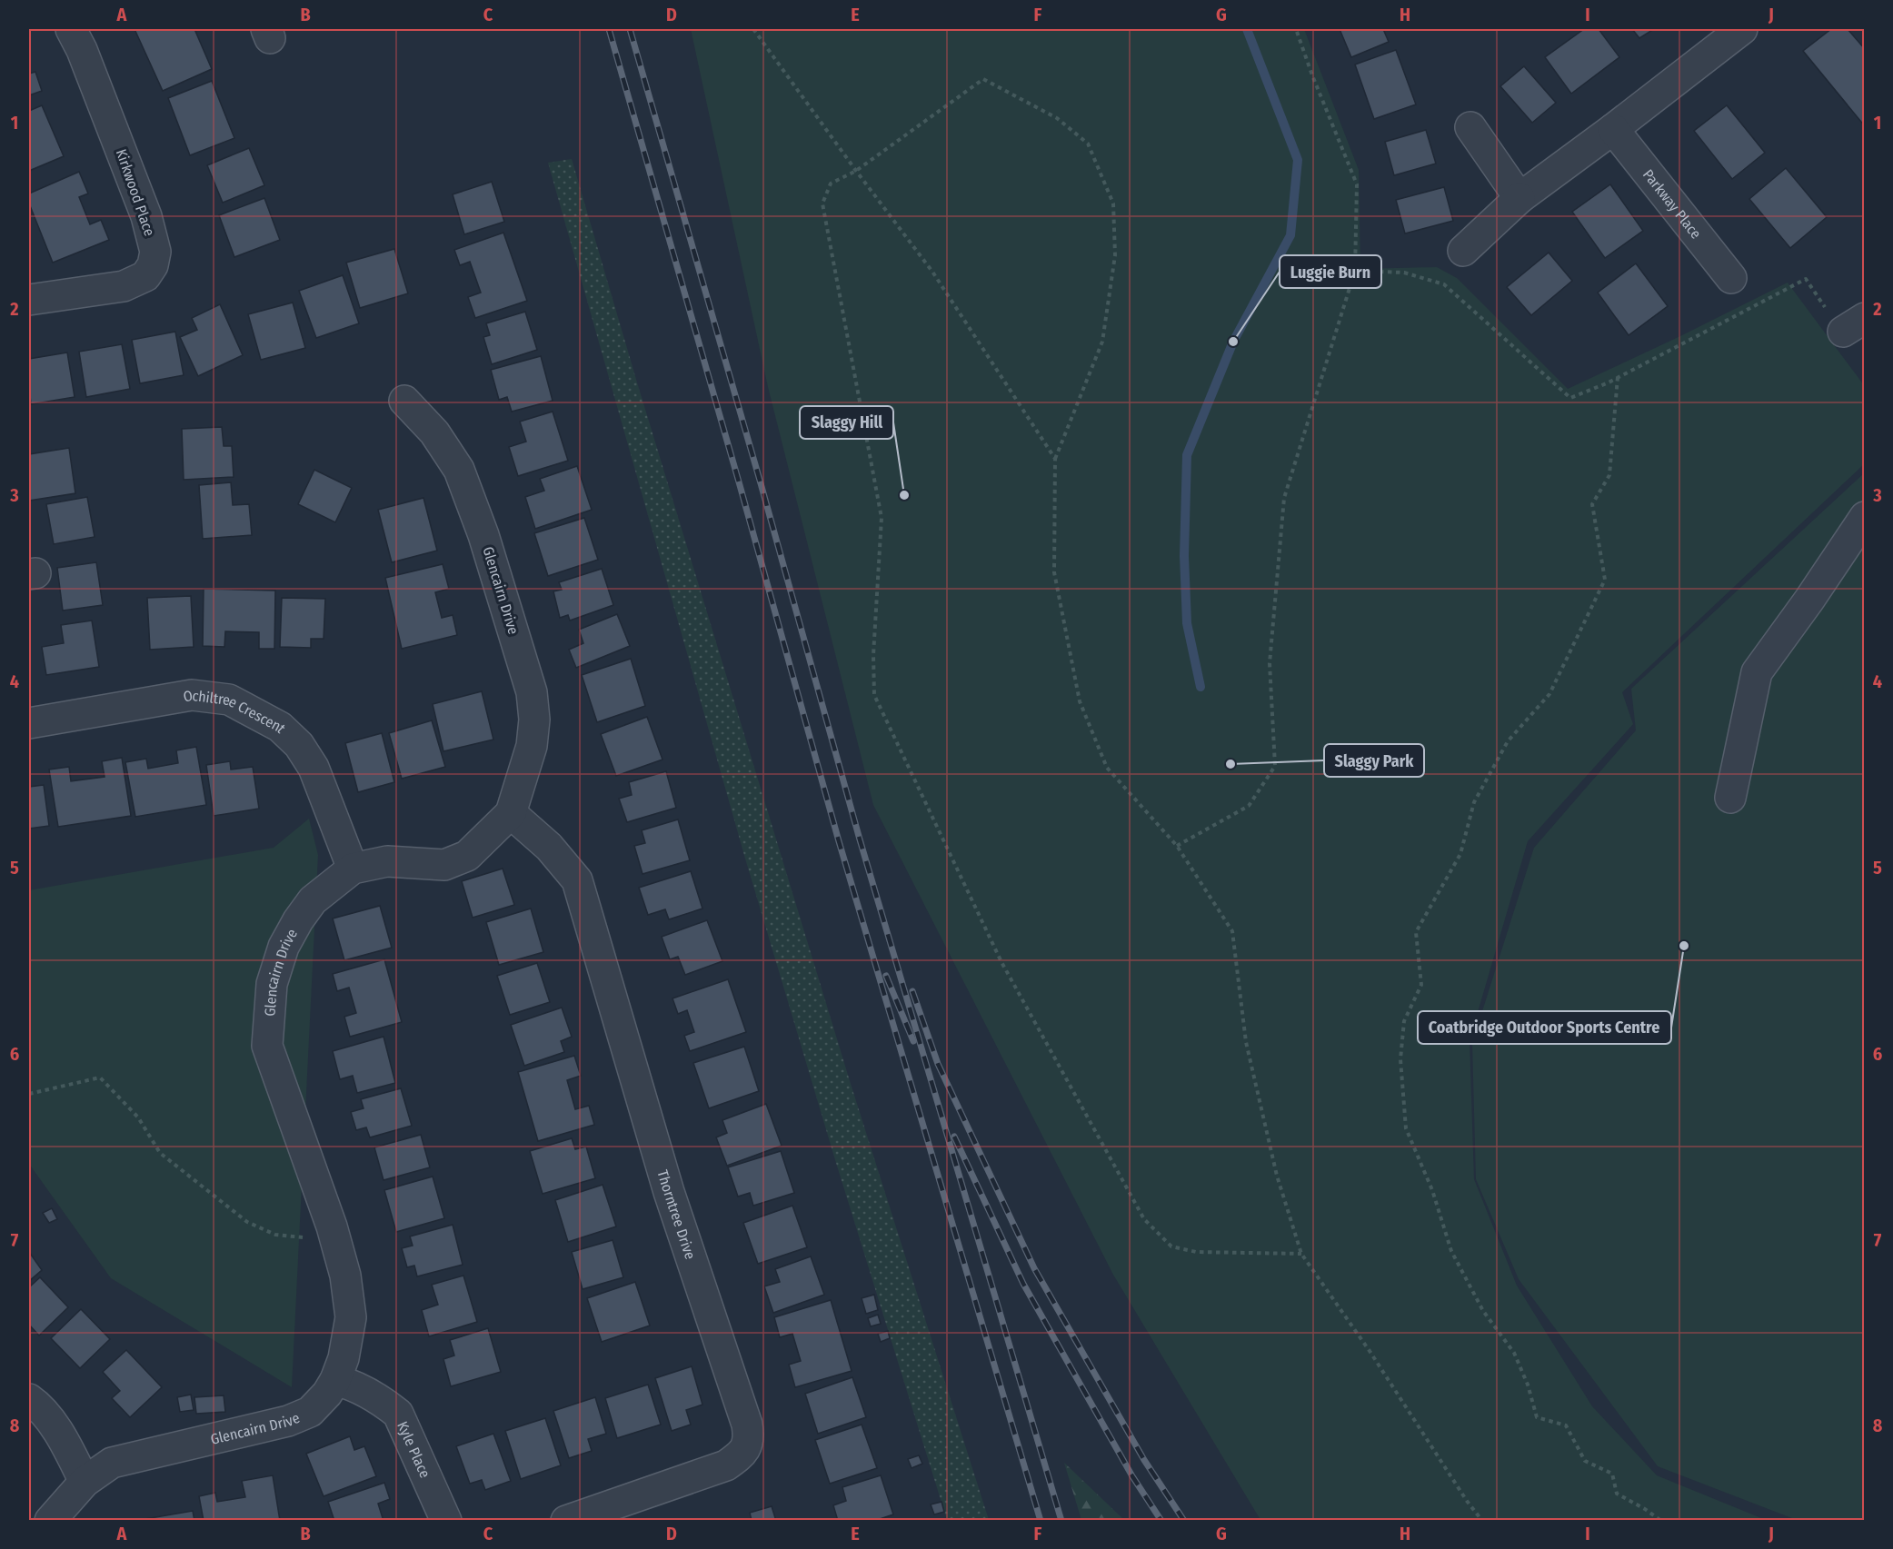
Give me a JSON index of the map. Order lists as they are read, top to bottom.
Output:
{
  "streets": {
    "street": [
      "Kirkwood Place",
      "Parkway Place",
      "Glencairn Drive",
      "Ochiltree Crescent",
      "Thorntree Drive",
      "Kyle Place"
    ]
  },
  "crossings": [
    ["Glencairn Drive", "Ochiltree Crescent"],
    ["Glencairn Drive", "Thorntree Drive"],
    ["Glencairn Drive", "Kyle Place"]
  ],
  "places": [
    "Luggie Burn",
    "Slaggy Hill",
    "Slaggy Park",
    "Coatbridge Outdoor Sports Centre"
  ],
  "grid": {
    "columns": [
      "A",
      "B",
      "C",
      "D",
      "E",
      "F",
      "G",
      "H",
      "I",
      "J"
    ],
    "rows": [
      "1",
      "2",
      "3",
      "4",
      "5",
      "6",
      "7",
      "8"
    ]
  }
}
